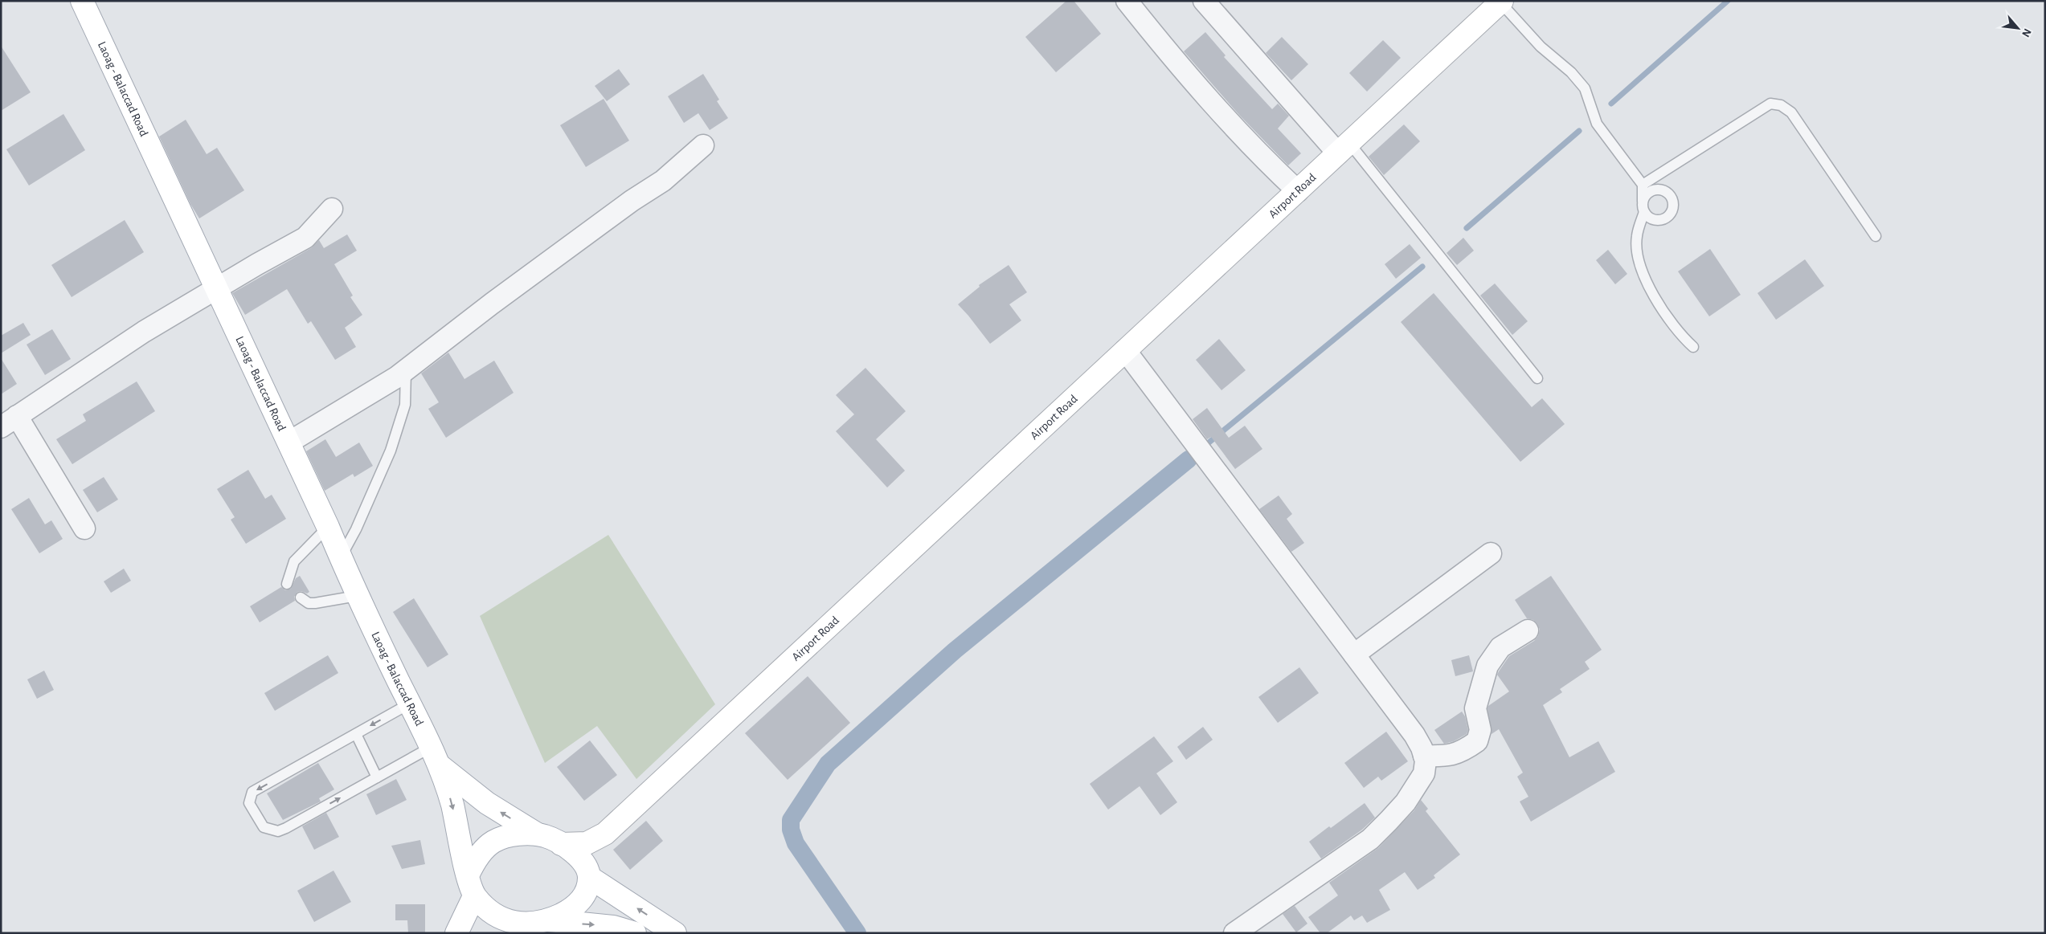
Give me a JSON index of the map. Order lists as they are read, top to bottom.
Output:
{
  "streets": {
    "main road": ["Laoag - Balaccad Road", "Airport Road"]
  },
  "north": "bottom right"
}
